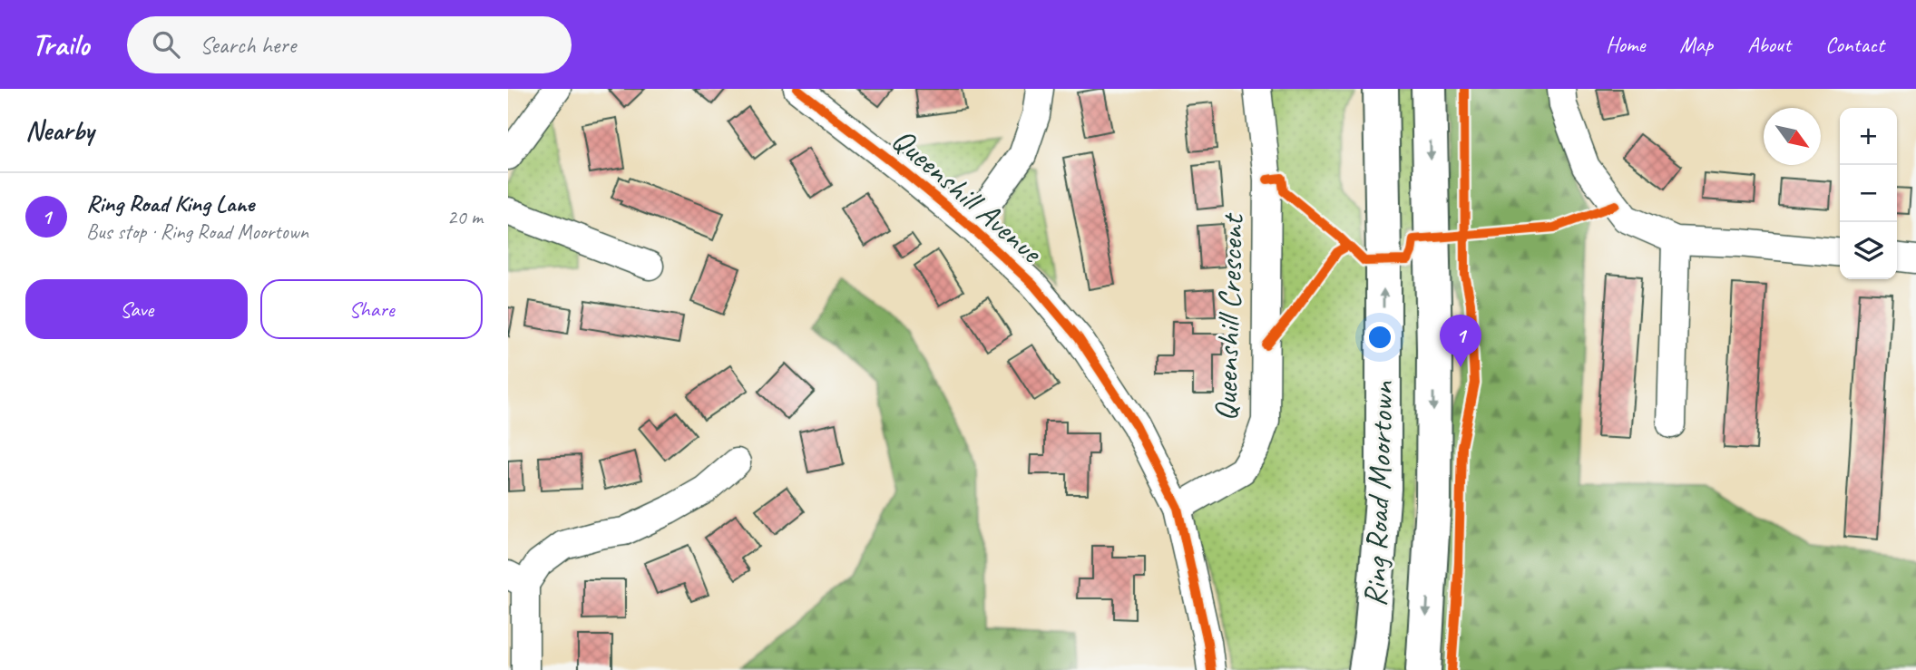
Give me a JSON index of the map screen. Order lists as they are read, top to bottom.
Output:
{
  "streets": {
    "highway": ["Ring Road Moortown"],
    "street": ["Queenshill Avenue", "Queenshill Crescent"]
  },
  "crossings": [
    ["Queenshill Avenue", "Queenshill Crescent"]
  ],
  "north": "bottom right",
  "page": {
    "header": "Trailo",
    "search": "Search here",
    "nav": [
      "Home",
      "Map",
      "About",
      "Contact"
    ],
    "heading": "Nearby",
    "map_buttons": ["+", "−"],
    "list": [
      {
        "mark": "1",
        "name": "Ring Road King Lane",
        "note": "Bus stop · Ring Road Moortown",
        "value": "20 m"
      }
    ],
    "buttons": ["Save", "Share"],
    "pins": "1"
  }
}
